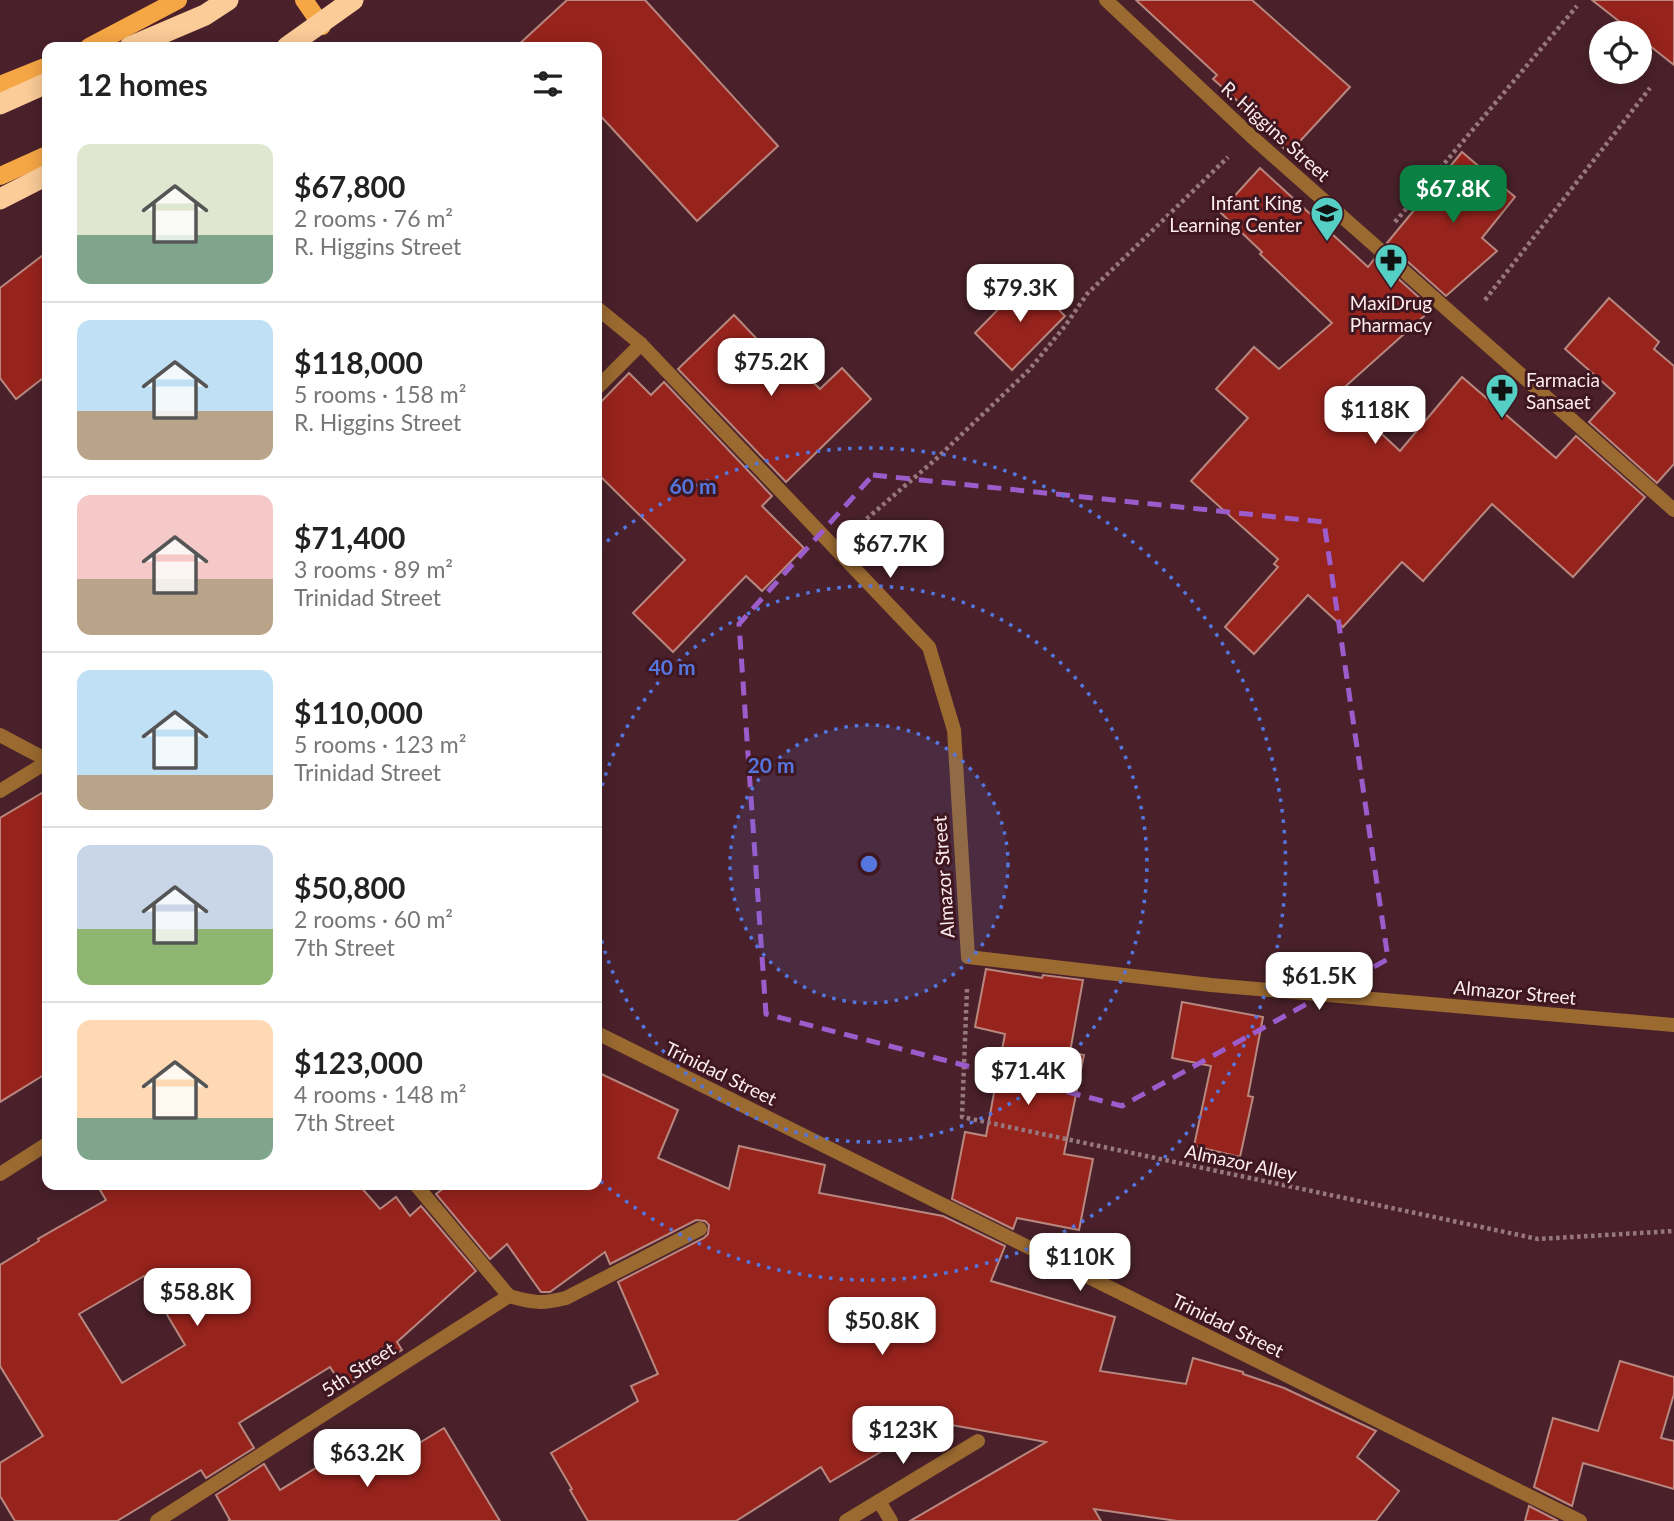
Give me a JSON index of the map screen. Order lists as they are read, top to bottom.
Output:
{
  "streets": {
    "street": [
      "R. Higgins Street",
      "Almazor Street",
      "Trinidad Street",
      "5th Street"
    ],
    "path": ["Almazor Alley"]
  },
  "crossings": [
    ["Almazor Street", "Almazor Alley"]
  ],
  "places": {
    "school or university": ["Infant King Learning Center"],
    "pharmacy": ["MaxiDrug Pharmacy", "Farmacia Sansaet"]
  },
  "page": {
    "heading": "12 homes",
    "list": [
      {
        "name": "$67,800",
        "note": "2 rooms · 76 m² · R. Higgins Street"
      },
      {
        "name": "$118,000",
        "note": "5 rooms · 158 m² · R. Higgins Street"
      },
      {
        "name": "$71,400",
        "note": "3 rooms · 89 m² · Trinidad Street"
      },
      {
        "name": "$110,000",
        "note": "5 rooms · 123 m² · Trinidad Street"
      },
      {
        "name": "$50,800",
        "note": "2 rooms · 60 m² · 7th Street"
      },
      {
        "name": "$123,000",
        "note": "4 rooms · 148 m² · 7th Street"
      }
    ],
    "price": [
      "$67.8K",
      "$79.3K",
      "$75.2K",
      "$118K",
      "$67.7K",
      "$61.5K",
      "$71.4K",
      "$110K",
      "$58.8K",
      "$50.8K",
      "$123K",
      "$63.2K"
    ]
  },
  "rings": ["60 m", "40 m", "20 m"]
}
